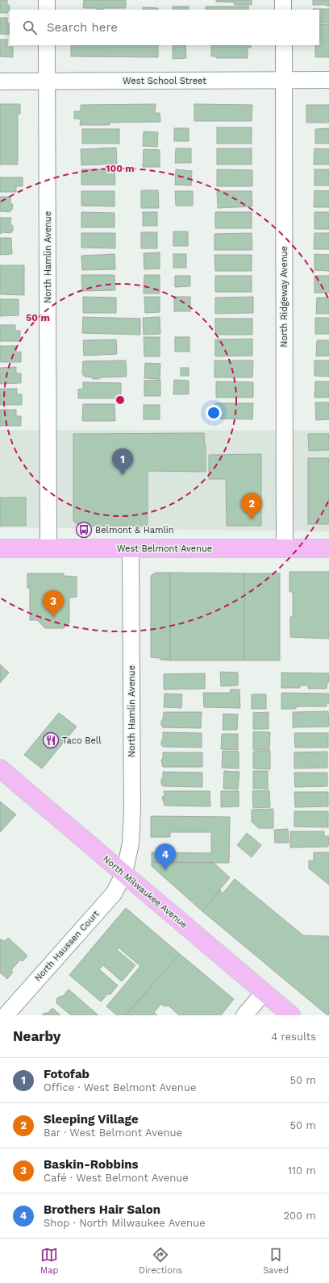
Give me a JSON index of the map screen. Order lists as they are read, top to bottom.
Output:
{
  "streets": {
    "main road": ["West Belmont Avenue", "North Milwaukee Avenue"],
    "street": [
      "West School Street",
      "North Hamlin Avenue",
      "North Ridgeway Avenue",
      "North Haussen Court"
    ]
  },
  "crossings": [
    ["West School Street", "North Hamlin Avenue"],
    ["West School Street", "North Ridgeway Avenue"],
    ["North Hamlin Avenue", "West Belmont Avenue"],
    ["North Hamlin Avenue", "North Milwaukee Avenue"],
    ["North Hamlin Avenue", "North Haussen Court"],
    ["North Ridgeway Avenue", "West Belmont Avenue"],
    ["North Milwaukee Avenue", "North Haussen Court"]
  ],
  "places": {
    "bus stop": ["Belmont & Hamlin"],
    "restaurant": ["Taco Bell"]
  },
  "page": {
    "search": "Search here",
    "pins": [
      "1",
      "2",
      "3",
      "4"
    ],
    "heading": ["Nearby", "4 results"],
    "list": [
      {
        "mark": "1",
        "name": "Fotofab",
        "note": "Office · West Belmont Avenue",
        "value": "50 m"
      },
      {
        "mark": "2",
        "name": "Sleeping Village",
        "note": "Bar · West Belmont Avenue",
        "value": "50 m"
      },
      {
        "mark": "3",
        "name": "Baskin-Robbins",
        "note": "Café · West Belmont Avenue",
        "value": "110 m"
      },
      {
        "mark": "4",
        "name": "Brothers Hair Salon",
        "note": "Shop · North Milwaukee Avenue",
        "value": "200 m"
      }
    ],
    "nav": ["Map", "Directions", "Saved"]
  },
  "rings": ["100 m", "50 m"]
}
